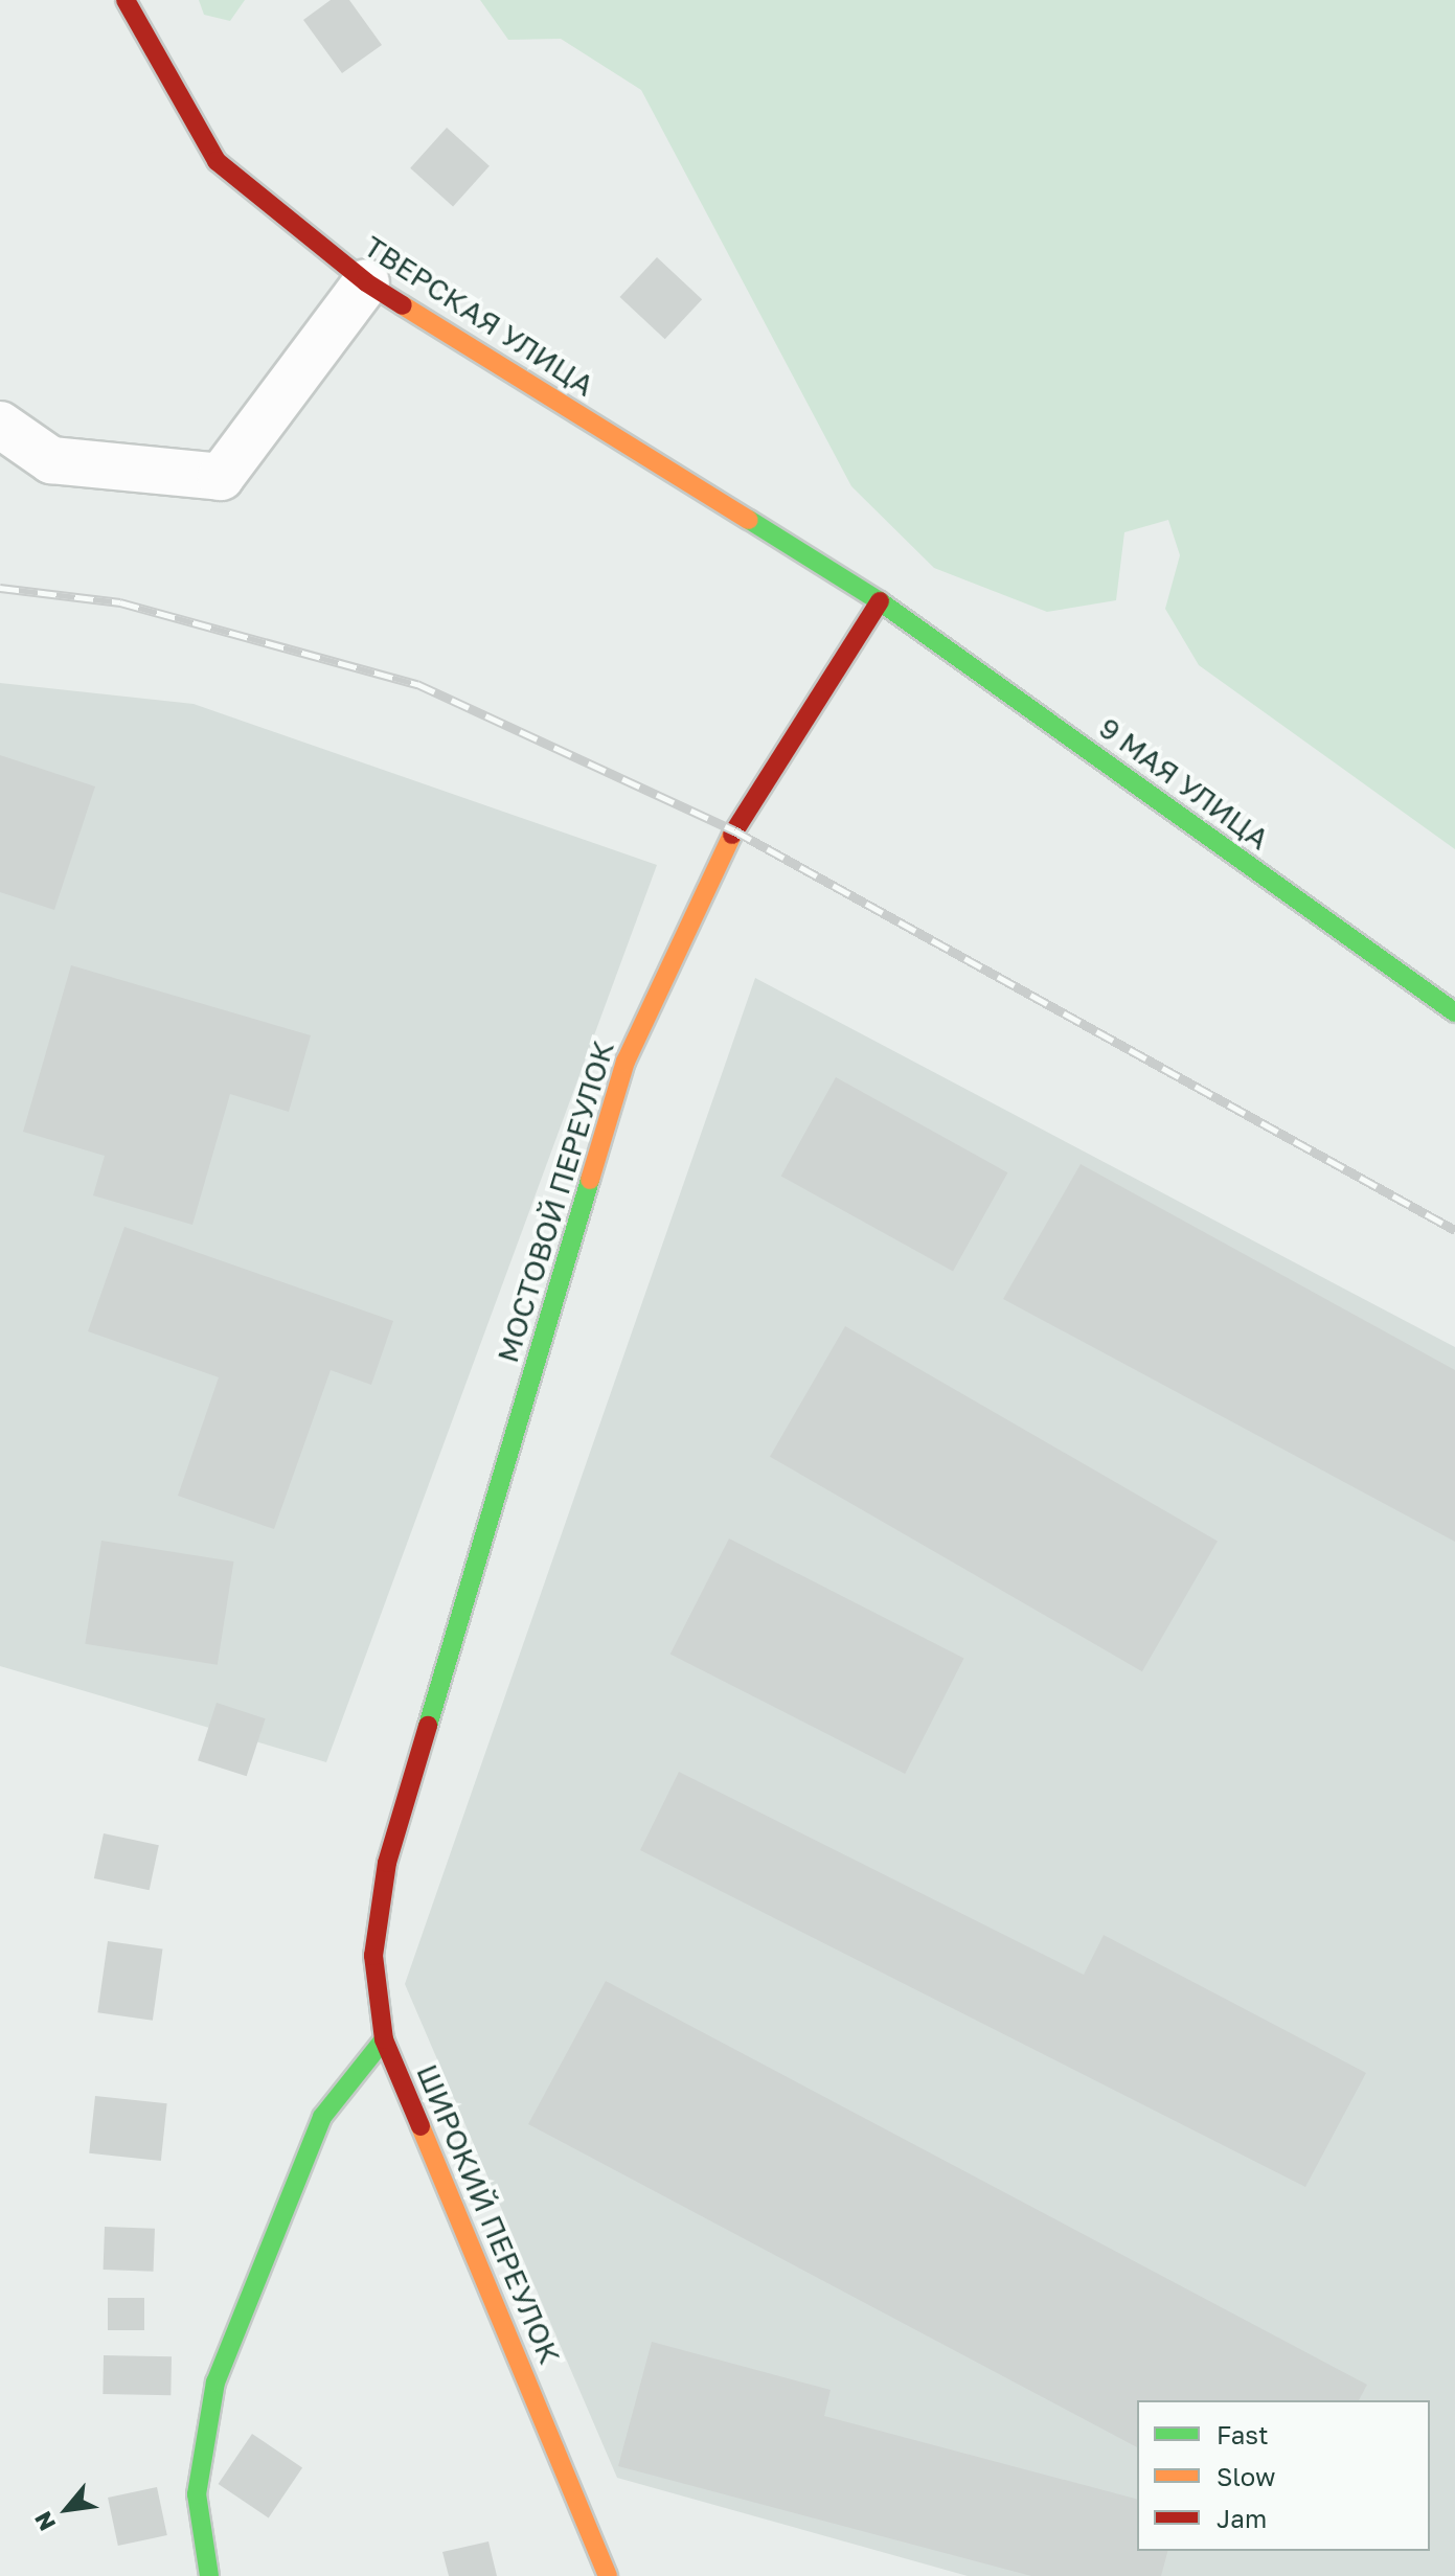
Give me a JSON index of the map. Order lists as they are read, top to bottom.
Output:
{
  "streets": {
    "main road": [
      "ТВЕРСКАЯ УЛИЦА",
      "9 МАЯ УЛИЦА",
      "МОСТОВОЙ ПЕРЕУЛОК",
      "ШИРОКИЙ ПЕРЕУЛОК"
    ]
  },
  "crossings": [
    ["ТВЕРСКАЯ УЛИЦА", "9 МАЯ УЛИЦА"],
    ["ТВЕРСКАЯ УЛИЦА", "МОСТОВОЙ ПЕРЕУЛОК"],
    ["9 МАЯ УЛИЦА", "МОСТОВОЙ ПЕРЕУЛОК"],
    ["МОСТОВОЙ ПЕРЕУЛОК", "ШИРОКИЙ ПЕРЕУЛОК"]
  ],
  "legend": ["Fast", "Slow", "Jam"],
  "north": "bottom left"
}
